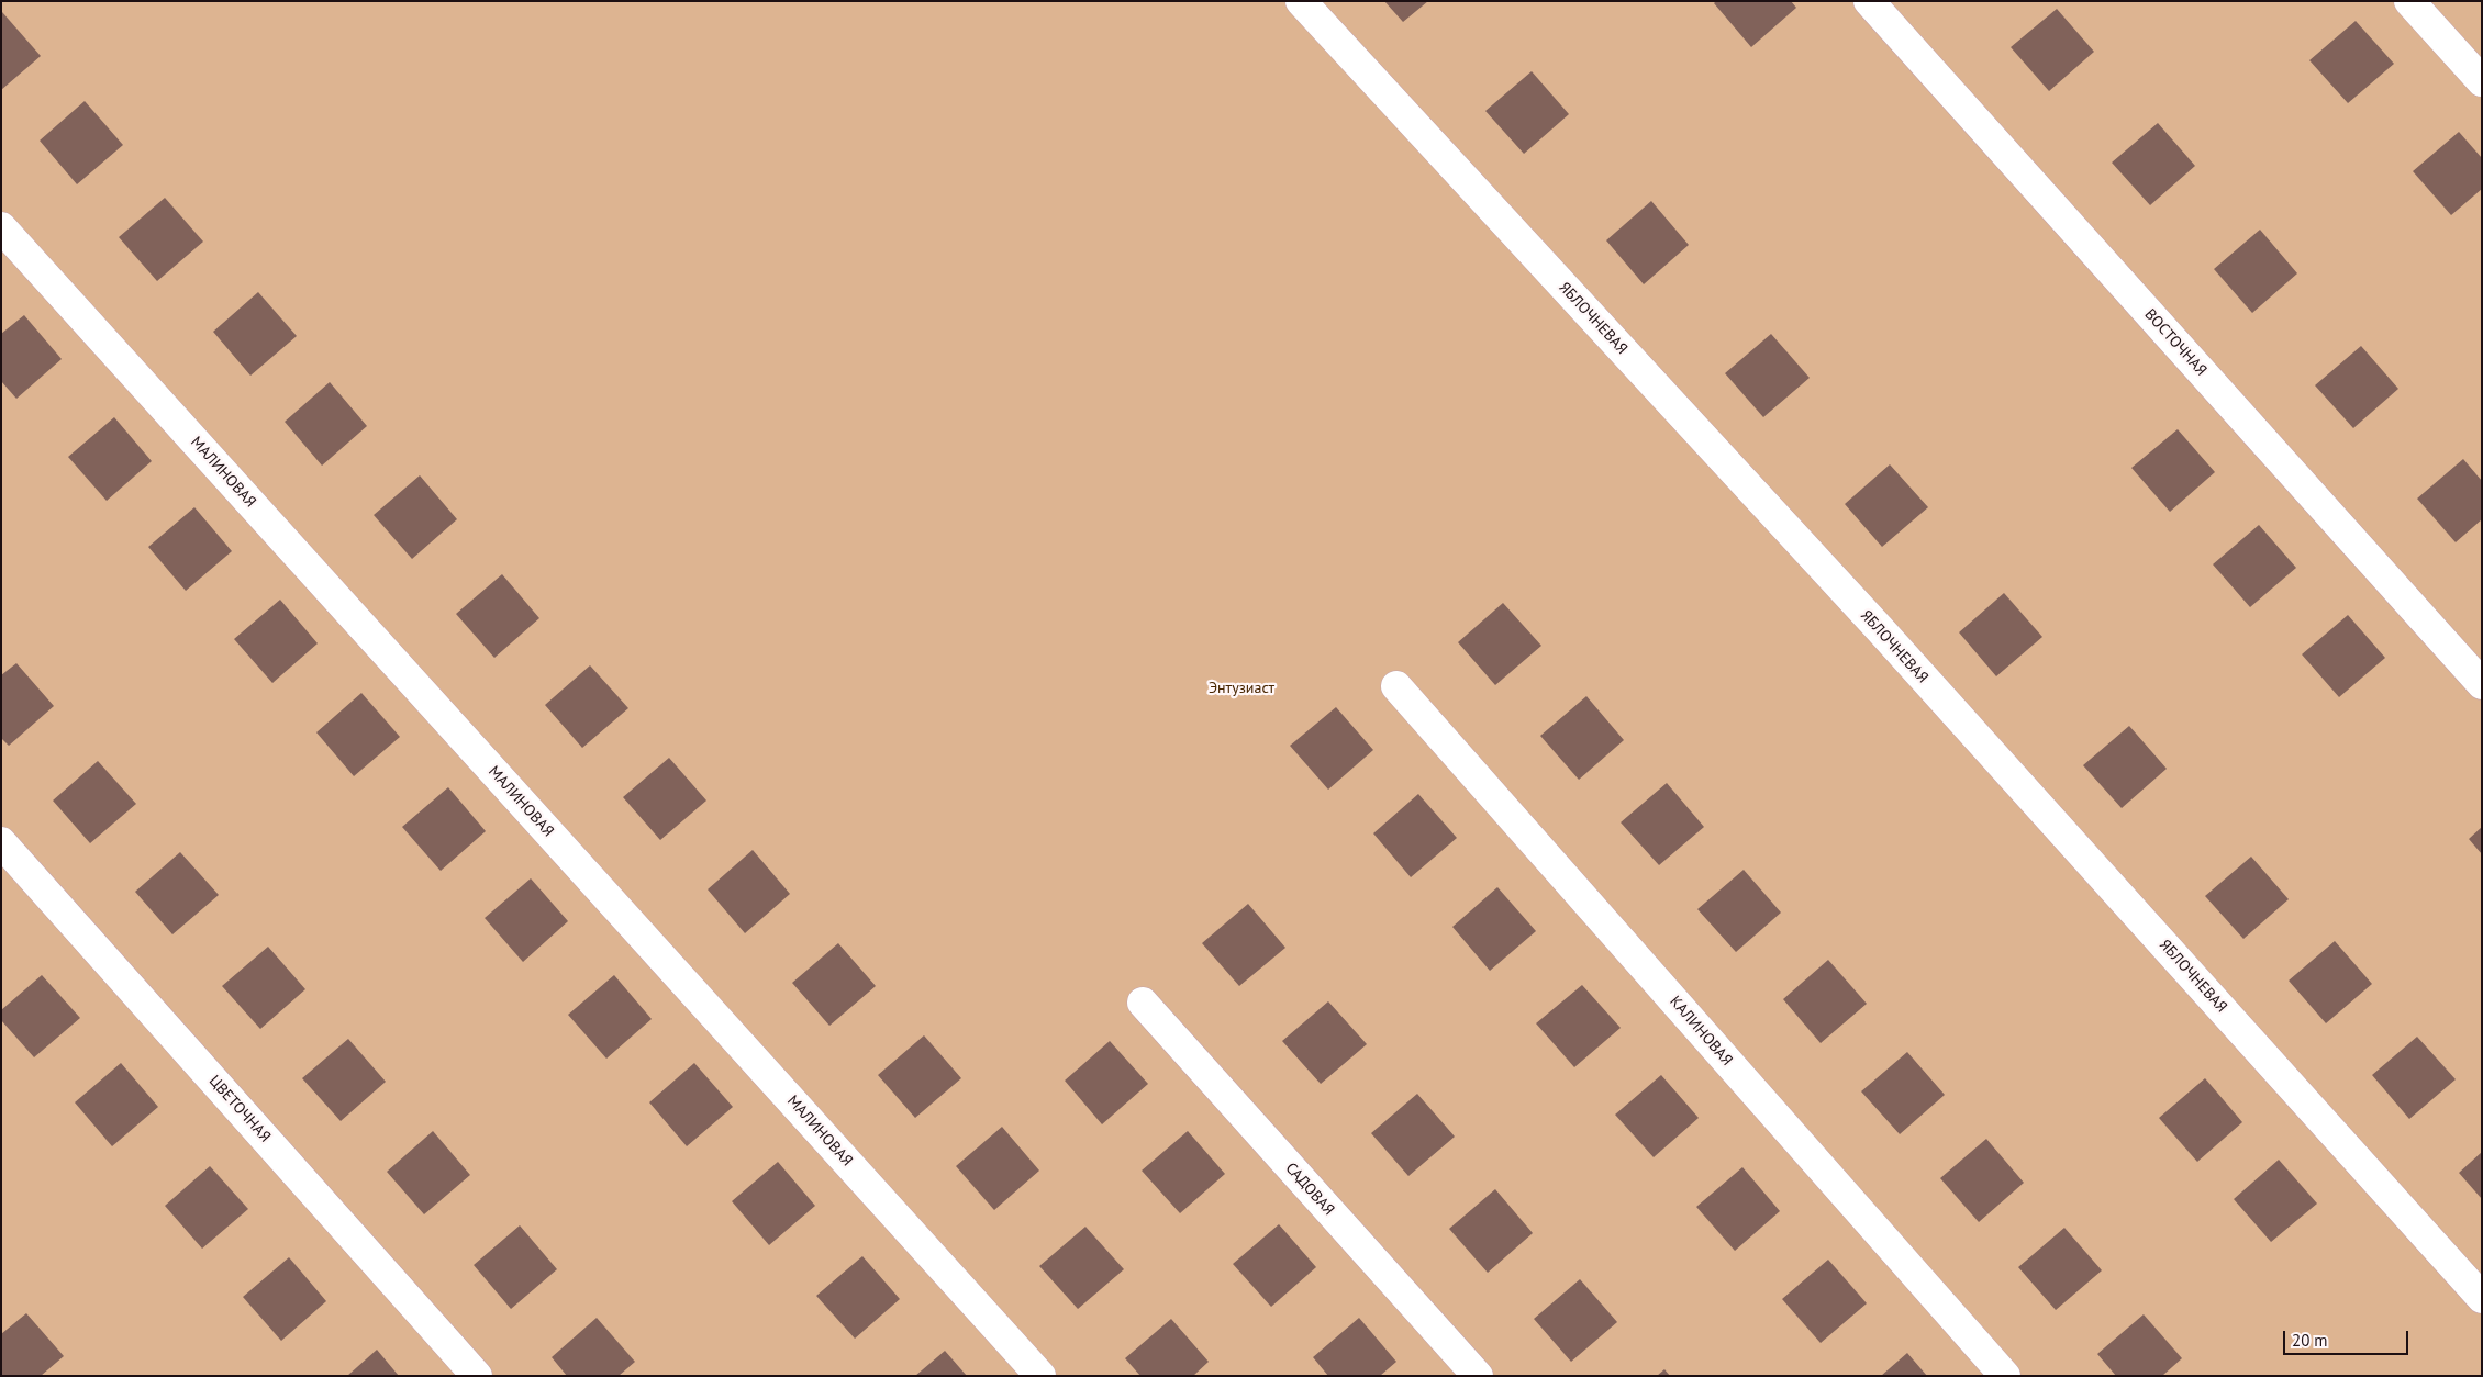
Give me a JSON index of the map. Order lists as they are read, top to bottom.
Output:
{
  "streets": {
    "street": [
      "ЯБЛОЧНЕВАЯ",
      "ВОСТОЧНАЯ",
      "МАЛИНОВАЯ",
      "КАЛИНОВАЯ",
      "ЦВЕТОЧНАЯ",
      "САДОВАЯ"
    ]
  },
  "parks": ["Энтузиаст"],
  "scale_bar": "20 m"
}
